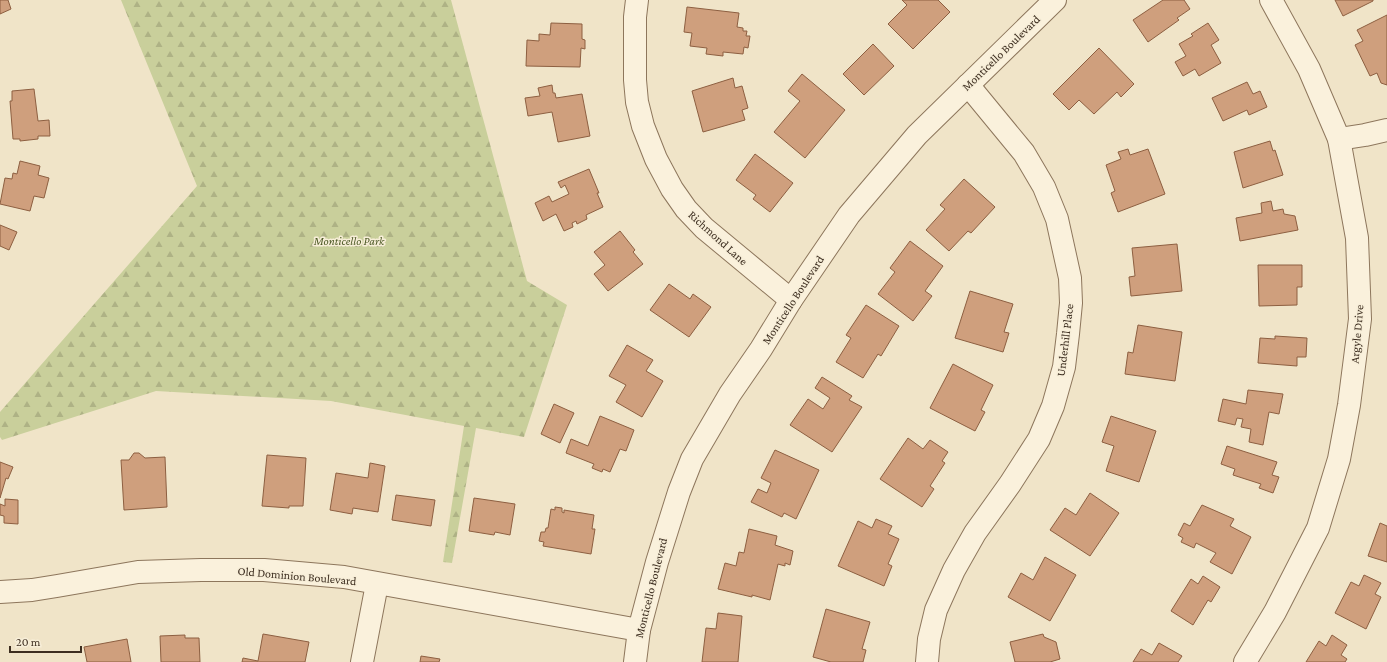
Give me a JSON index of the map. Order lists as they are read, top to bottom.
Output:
{
  "streets": {
    "street": [
      "Monticello Boulevard",
      "Richmond Lane",
      "Argyle Drive",
      "Underhill Place",
      "Old Dominion Boulevard"
    ]
  },
  "crossings": [
    ["Monticello Boulevard", "Richmond Lane"],
    ["Monticello Boulevard", "Underhill Place"],
    ["Monticello Boulevard", "Old Dominion Boulevard"]
  ],
  "parks": ["Monticello Park"],
  "scale_bar": "20 m"
}
